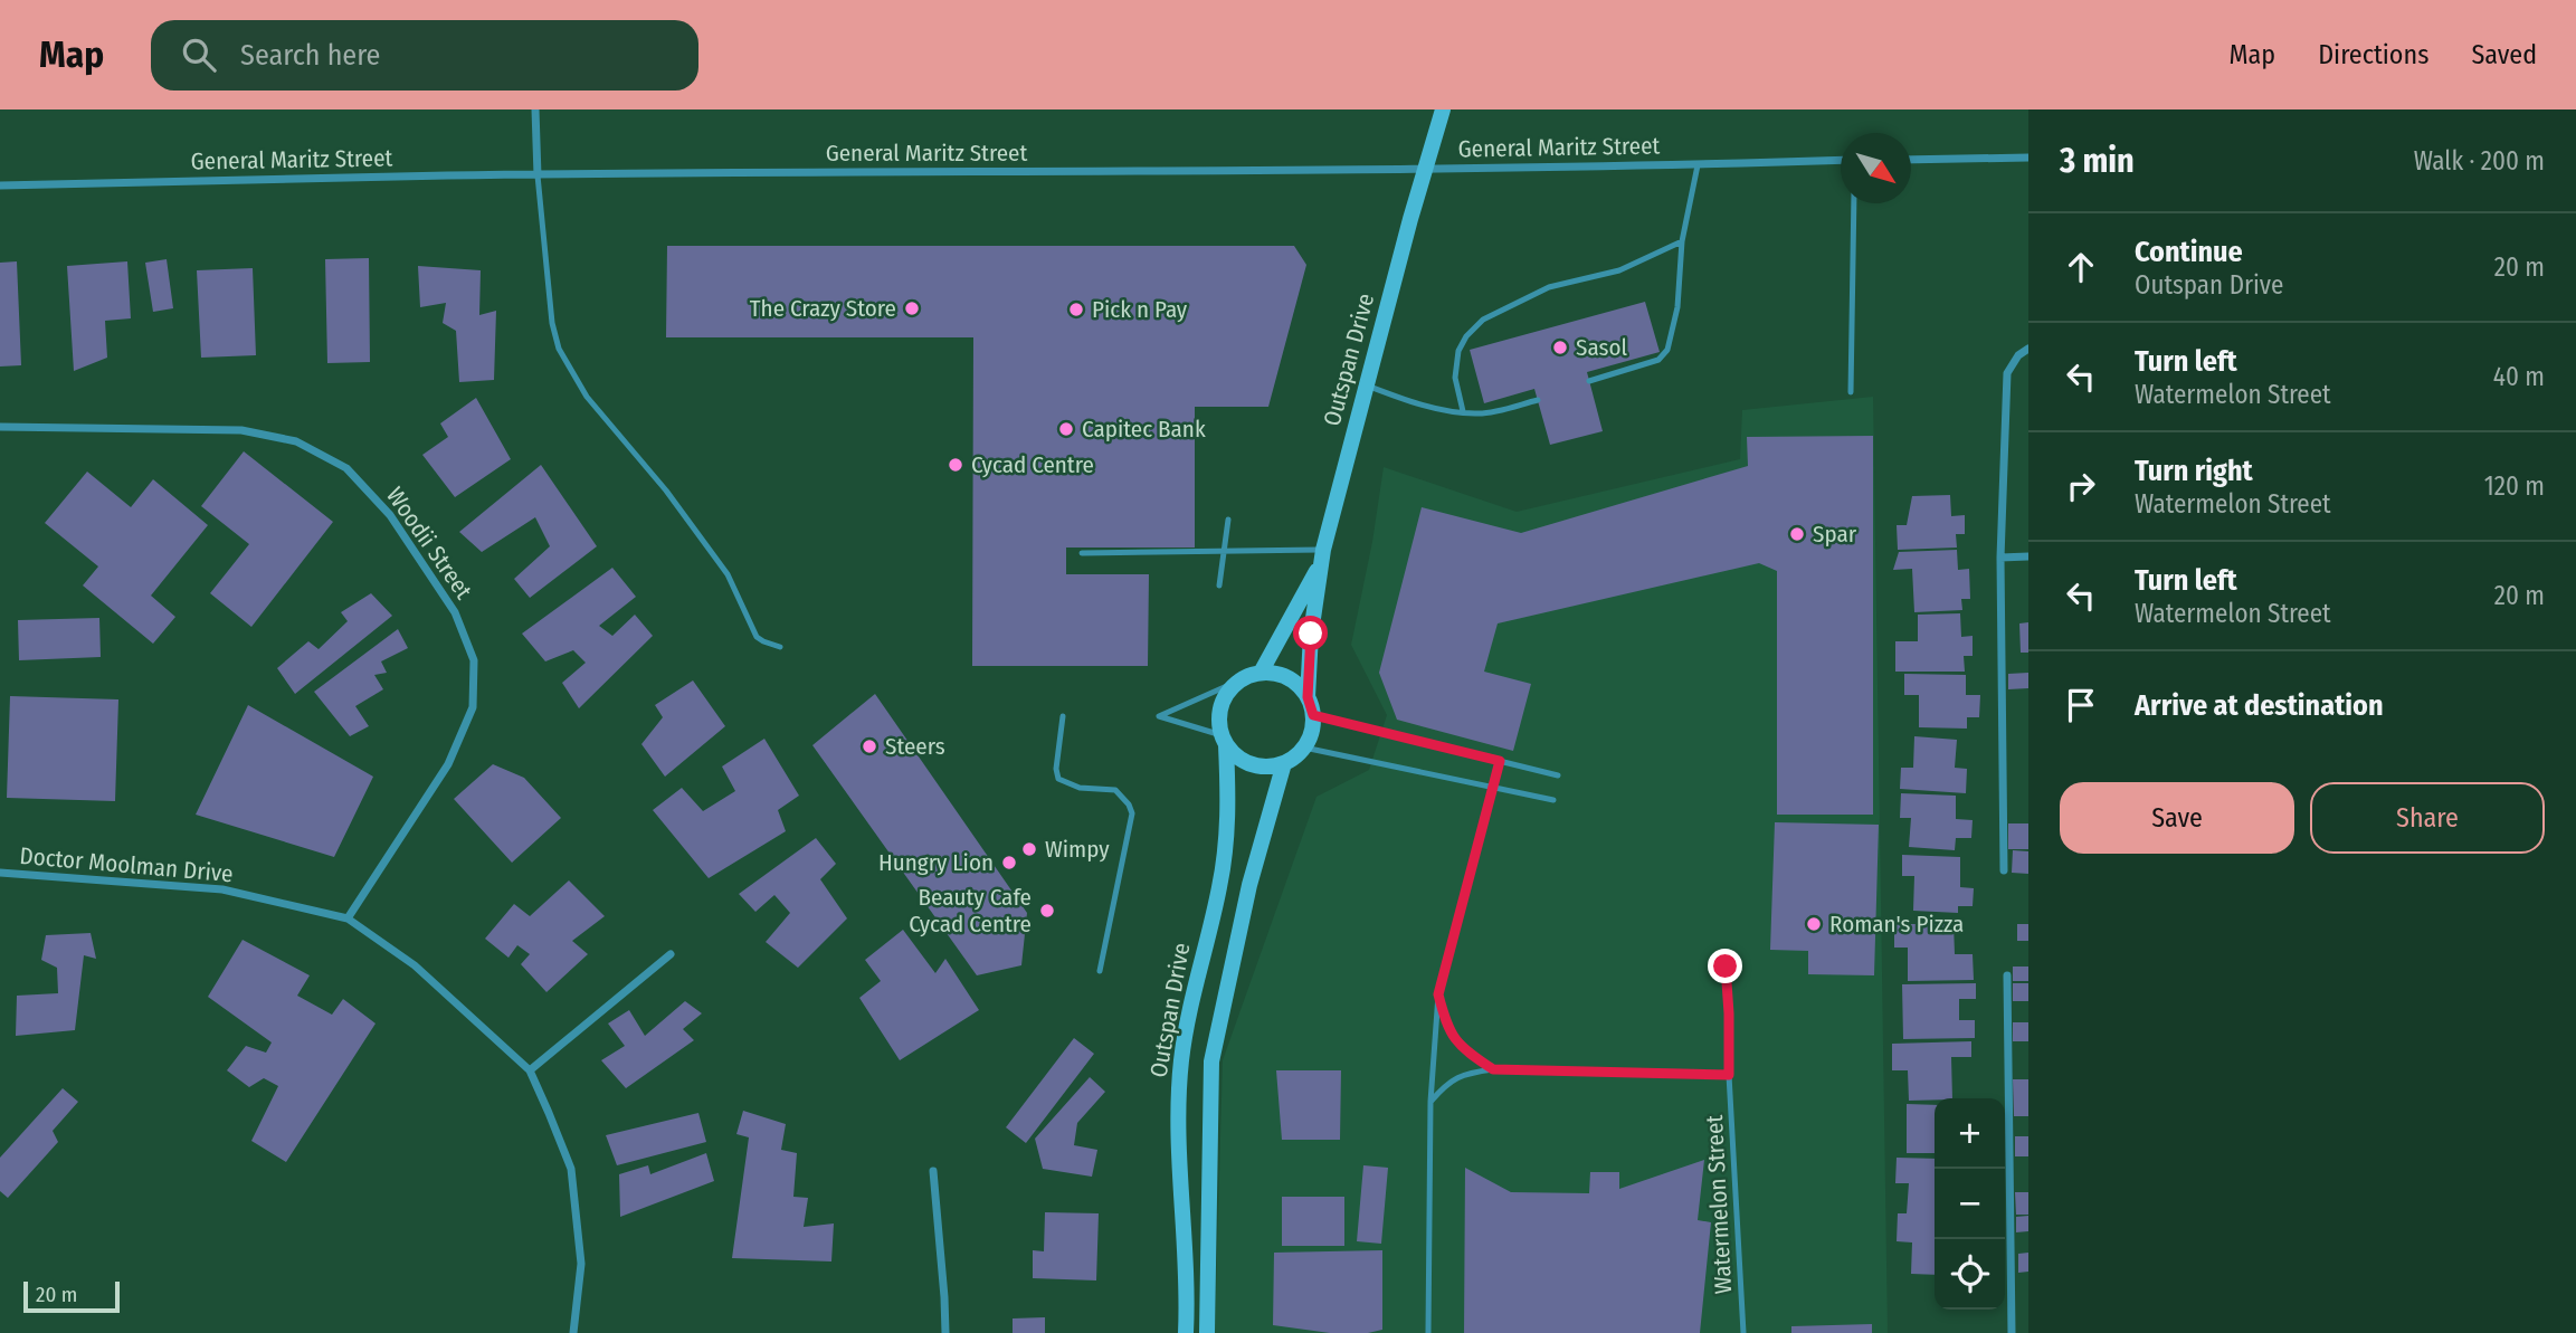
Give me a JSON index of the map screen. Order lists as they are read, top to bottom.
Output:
{
  "streets": {
    "street": [
      "General Maritz Street",
      "Outspan Drive",
      "Woodii Street",
      "Doctor Moolman Drive"
    ],
    "lane": ["Watermelon Street"]
  },
  "crossings": [
    ["General Maritz Street", "Outspan Drive"],
    ["Woodii Street", "Doctor Moolman Drive"]
  ],
  "places": [
    "The Crazy Store",
    "Pick n Pay",
    "Sasol",
    "Capitec Bank",
    "Cycad Centre",
    "Spar",
    "Steers",
    "Wimpy",
    "Hungry Lion",
    "Beauty Cafe Cycad Centre",
    "Roman's Pizza"
  ],
  "scale_bar": "20 m",
  "north": "bottom right",
  "page": {
    "header": "Map",
    "search": "Search here",
    "nav": ["Map", "Directions", "Saved"],
    "heading": ["3 min", "Walk · 200 m"],
    "list": [
      ["Continue", "Outspan Drive", "20 m"],
      ["Turn left", "Watermelon Street", "40 m"],
      ["Turn right", "Watermelon Street", "120 m"],
      ["Turn left", "Watermelon Street", "20 m"],
      "Arrive at destination"
    ],
    "buttons": ["Save", "Share"],
    "map_buttons": ["+", "−"],
    "scale": "20 m"
  }
}
